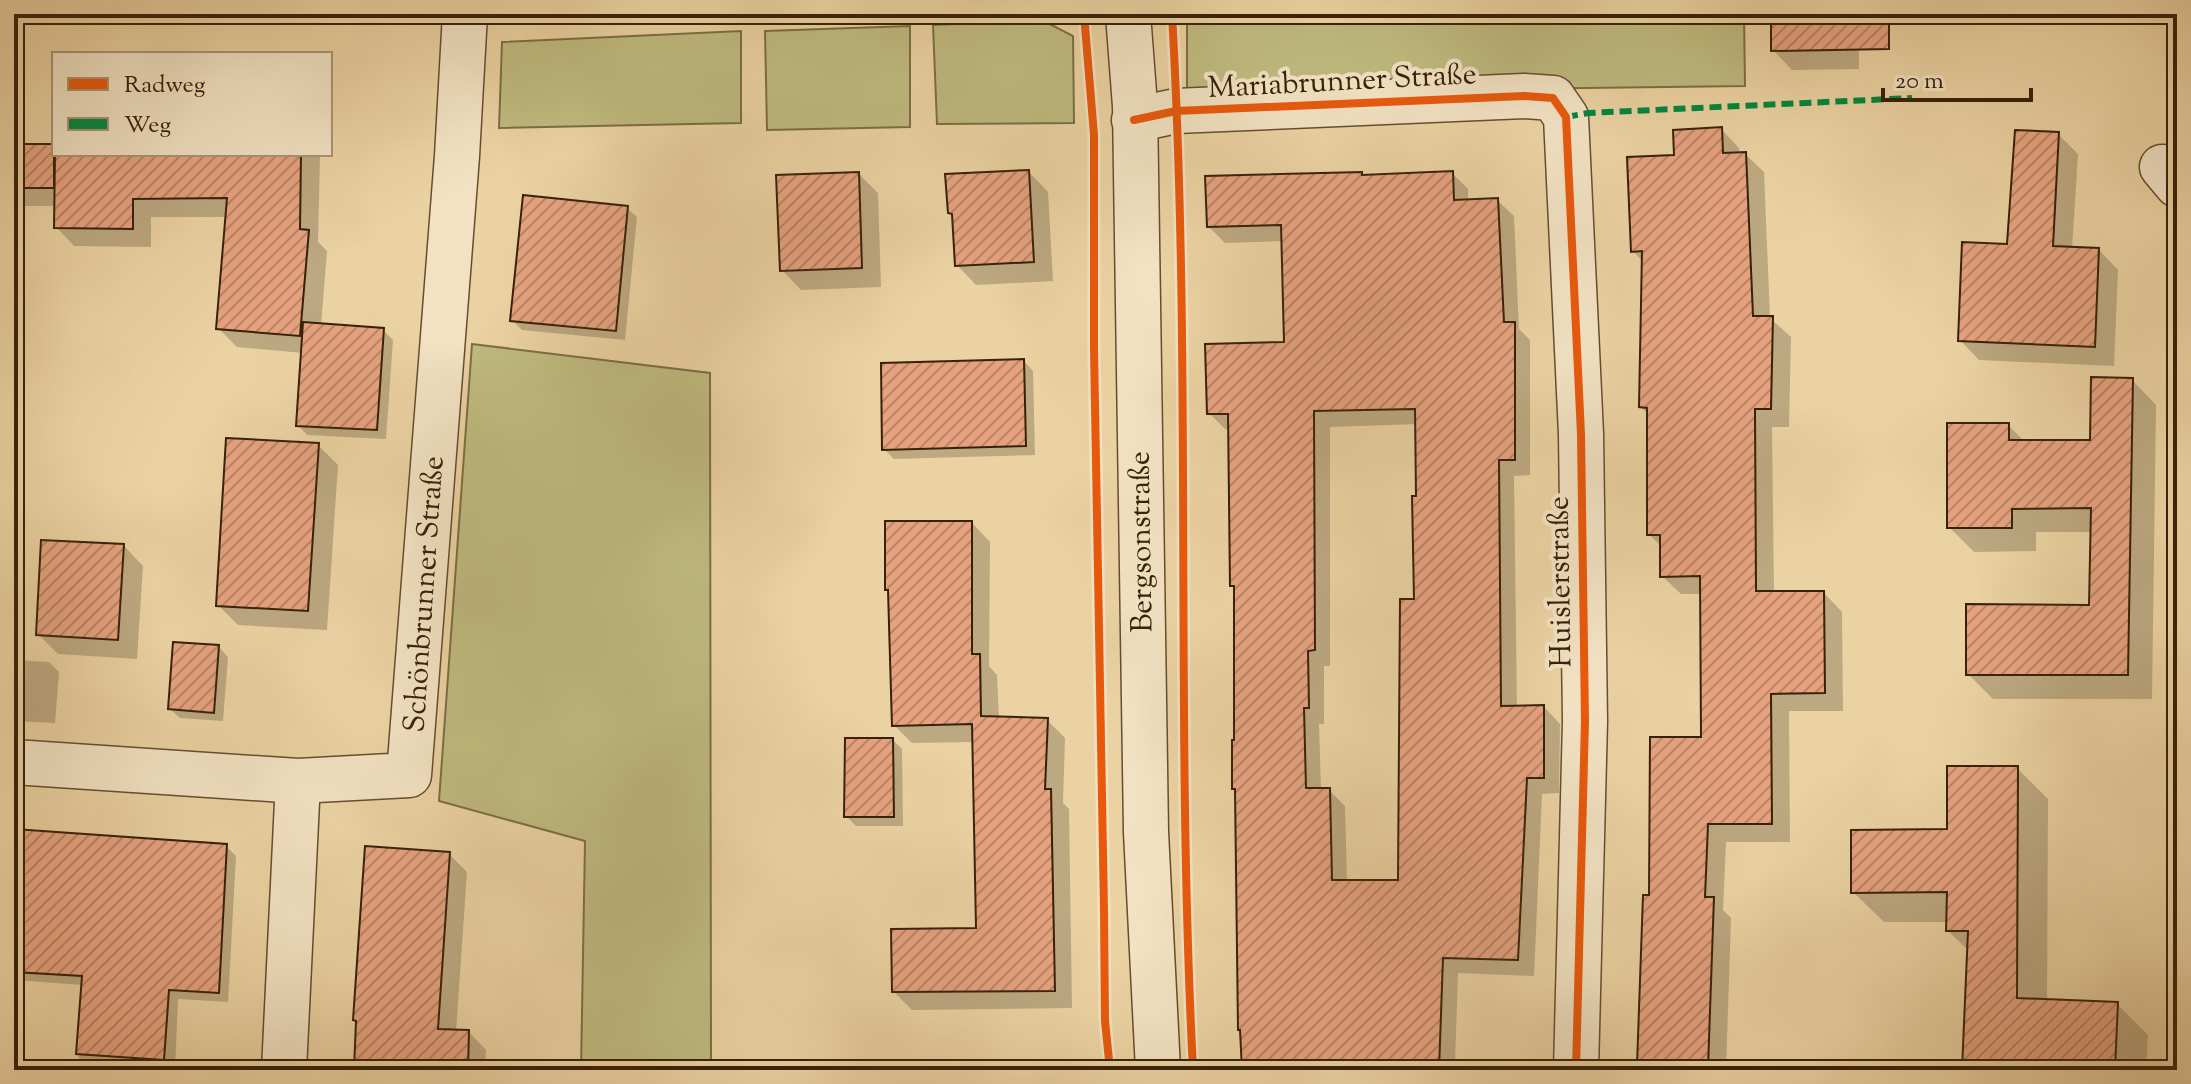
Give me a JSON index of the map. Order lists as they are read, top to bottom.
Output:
{
  "streets": {
    "street": [
      "Mariabrunner Straße",
      "Bergsonstraße",
      "Huislerstraße",
      "Schönbrunner Straße"
    ]
  },
  "crossings": [
    ["Mariabrunner Straße", "Bergsonstraße"],
    ["Mariabrunner Straße", "Huislerstraße"]
  ],
  "legend": ["Radweg", "Weg"],
  "scale_bar": "20 m"
}
